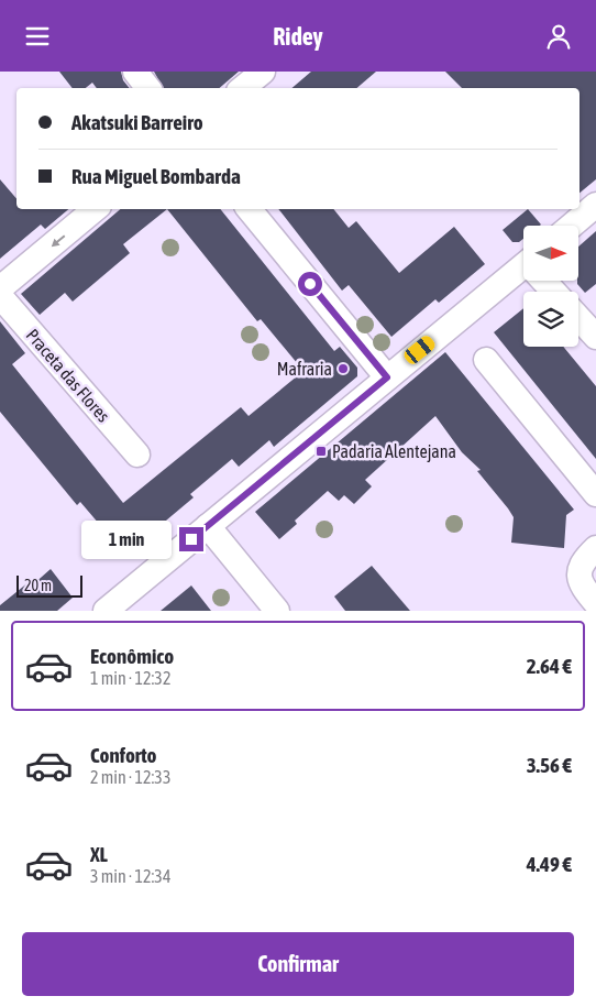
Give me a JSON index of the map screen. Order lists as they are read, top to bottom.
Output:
{
  "streets": {
    "street": ["Praceta das Flores"]
  },
  "places": {
    "other": ["Mafraria"],
    "transit": ["Padaria Alentejana"]
  },
  "scale_bar": "20 m",
  "north": "right",
  "page": {
    "header": "Ridey",
    "banner": ["Akatsuki Barreiro", "Rua Miguel Bombarda"],
    "bubble": "1 min",
    "scale": "20 m",
    "list": [
      {
        "name": "Econômico",
        "note": "1 min · 12:32",
        "value": "2.64 €"
      },
      {
        "name": "Conforto",
        "note": "2 min · 12:33",
        "value": "3.56 €"
      },
      {
        "name": "XL",
        "note": "3 min · 12:34",
        "value": "4.49 €"
      }
    ],
    "buttons": "Confirmar"
  }
}
